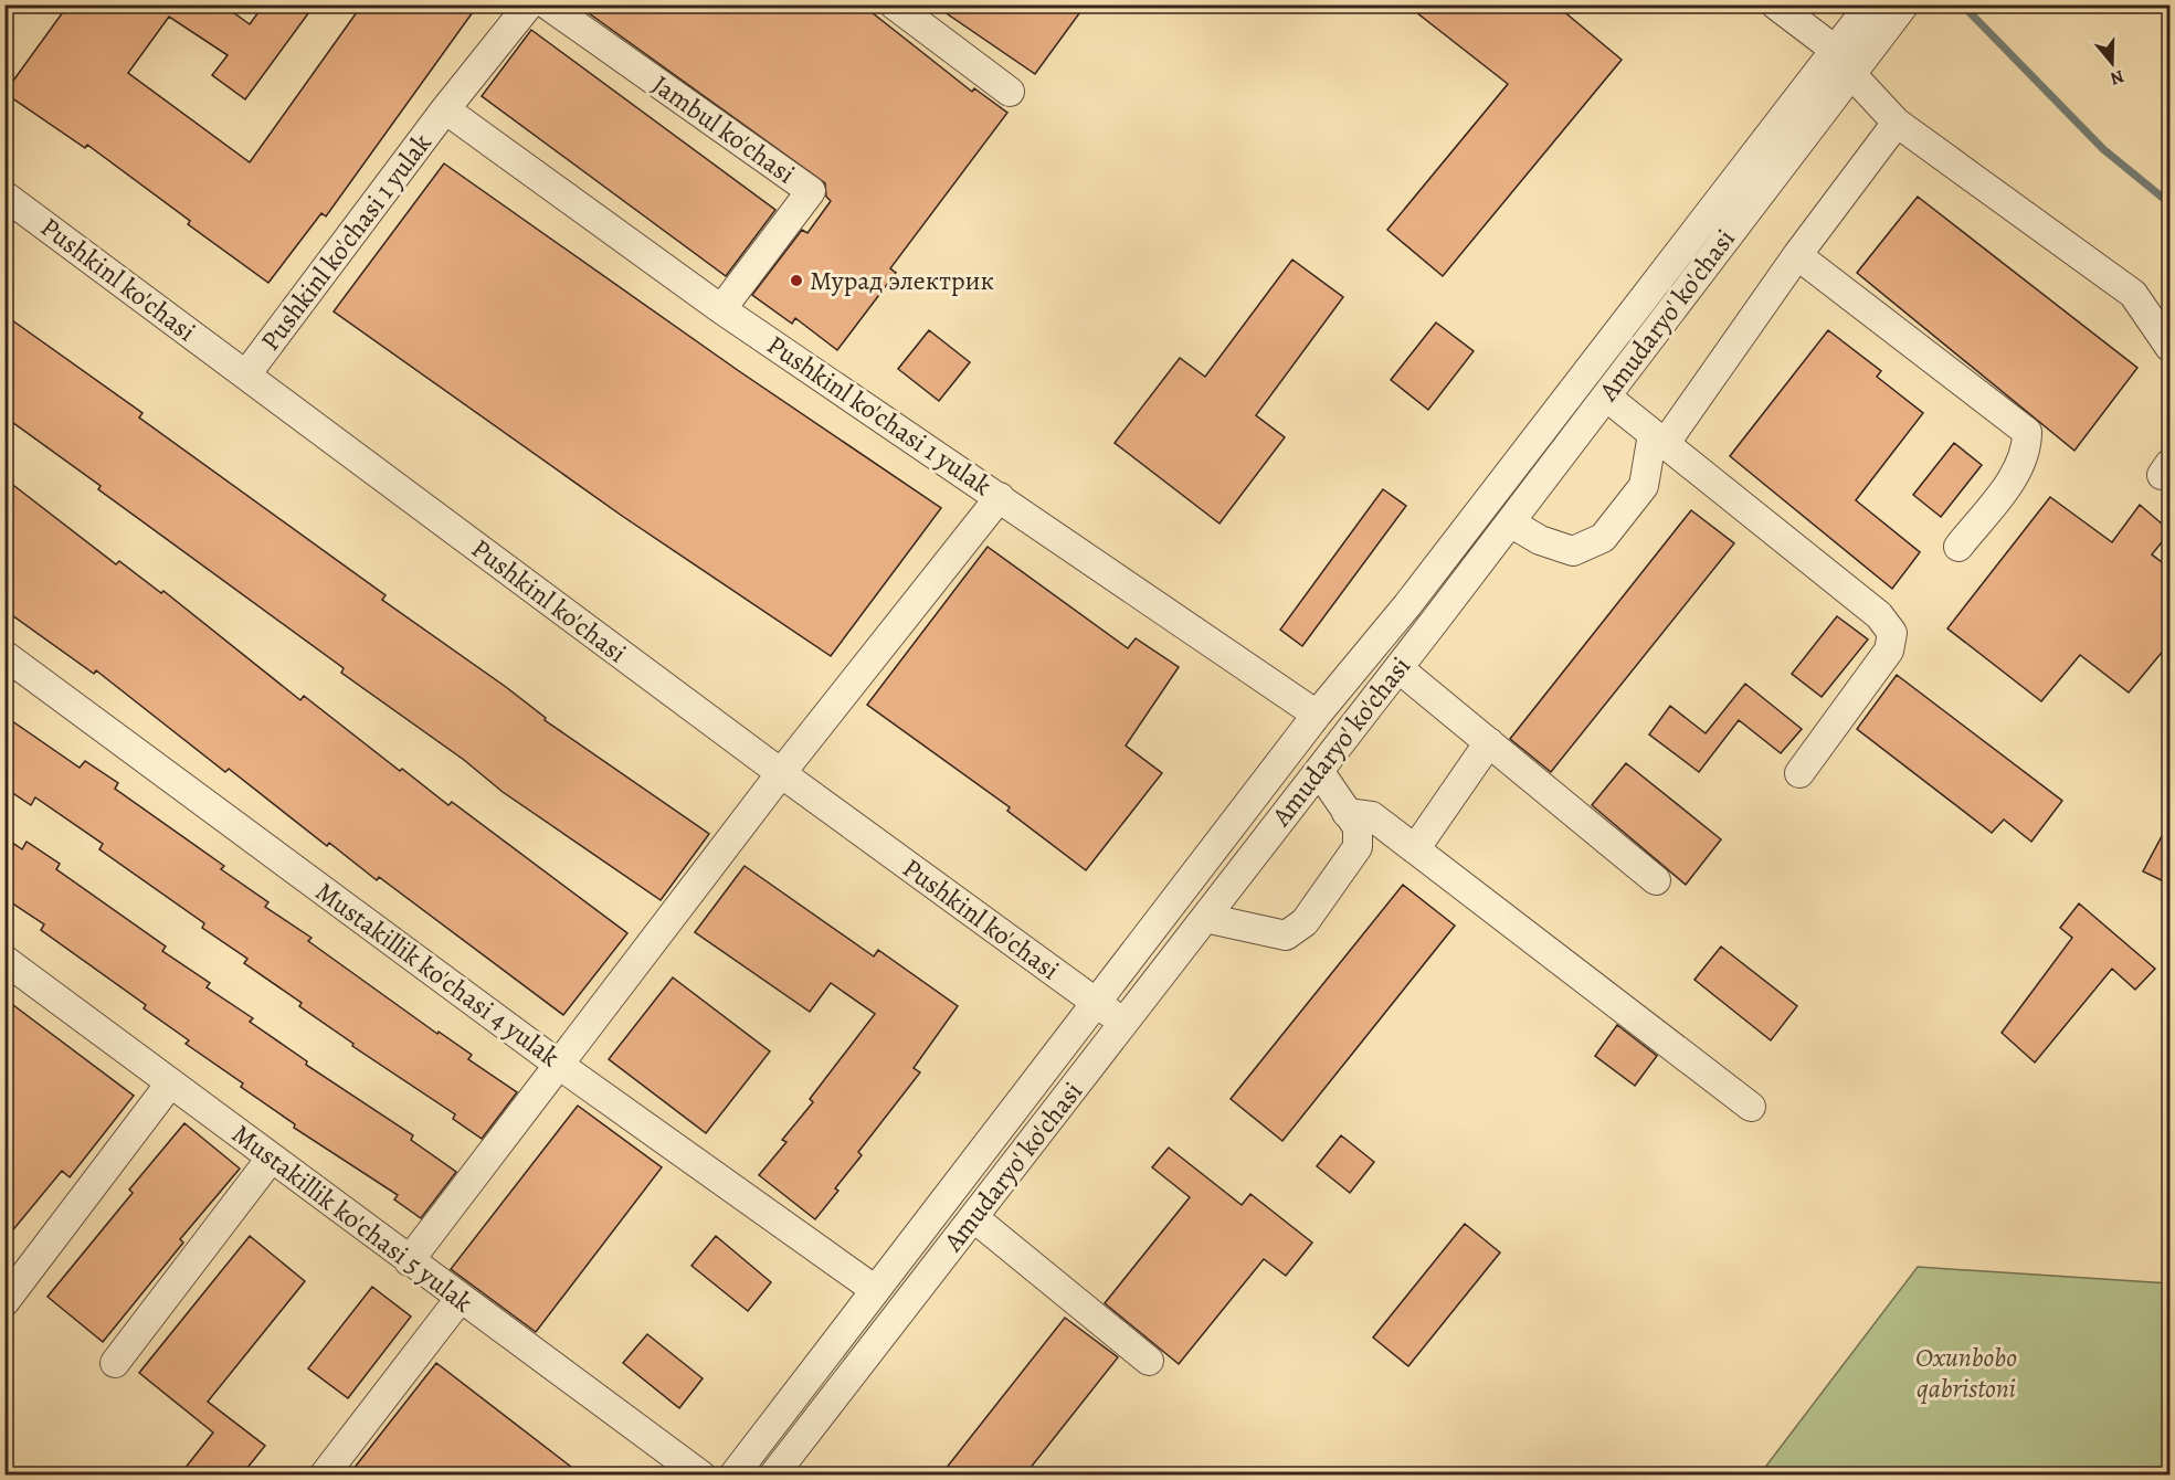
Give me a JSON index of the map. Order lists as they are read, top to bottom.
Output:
{
  "streets": {
    "street": [
      "Jambul ko'chasi",
      "Pushkinl ko'chasi 1 yulak",
      "Pushkinl ko'chasi",
      "Amudaryo' ko'chasi",
      "Mustakillik ko'chasi 4 yulak",
      "Mustakillik ko'chasi 5 yulak"
    ]
  },
  "crossings": [
    ["Jambul ko'chasi", "Pushkinl ko'chasi 1 yulak"],
    ["Pushkinl ko'chasi 1 yulak", "Pushkinl ko'chasi"],
    ["Pushkinl ko'chasi", "Amudaryo' ko'chasi"]
  ],
  "parks": ["Oxunbobo qabristoni"],
  "places": ["Мурад электрик"],
  "north": "bottom"
}
